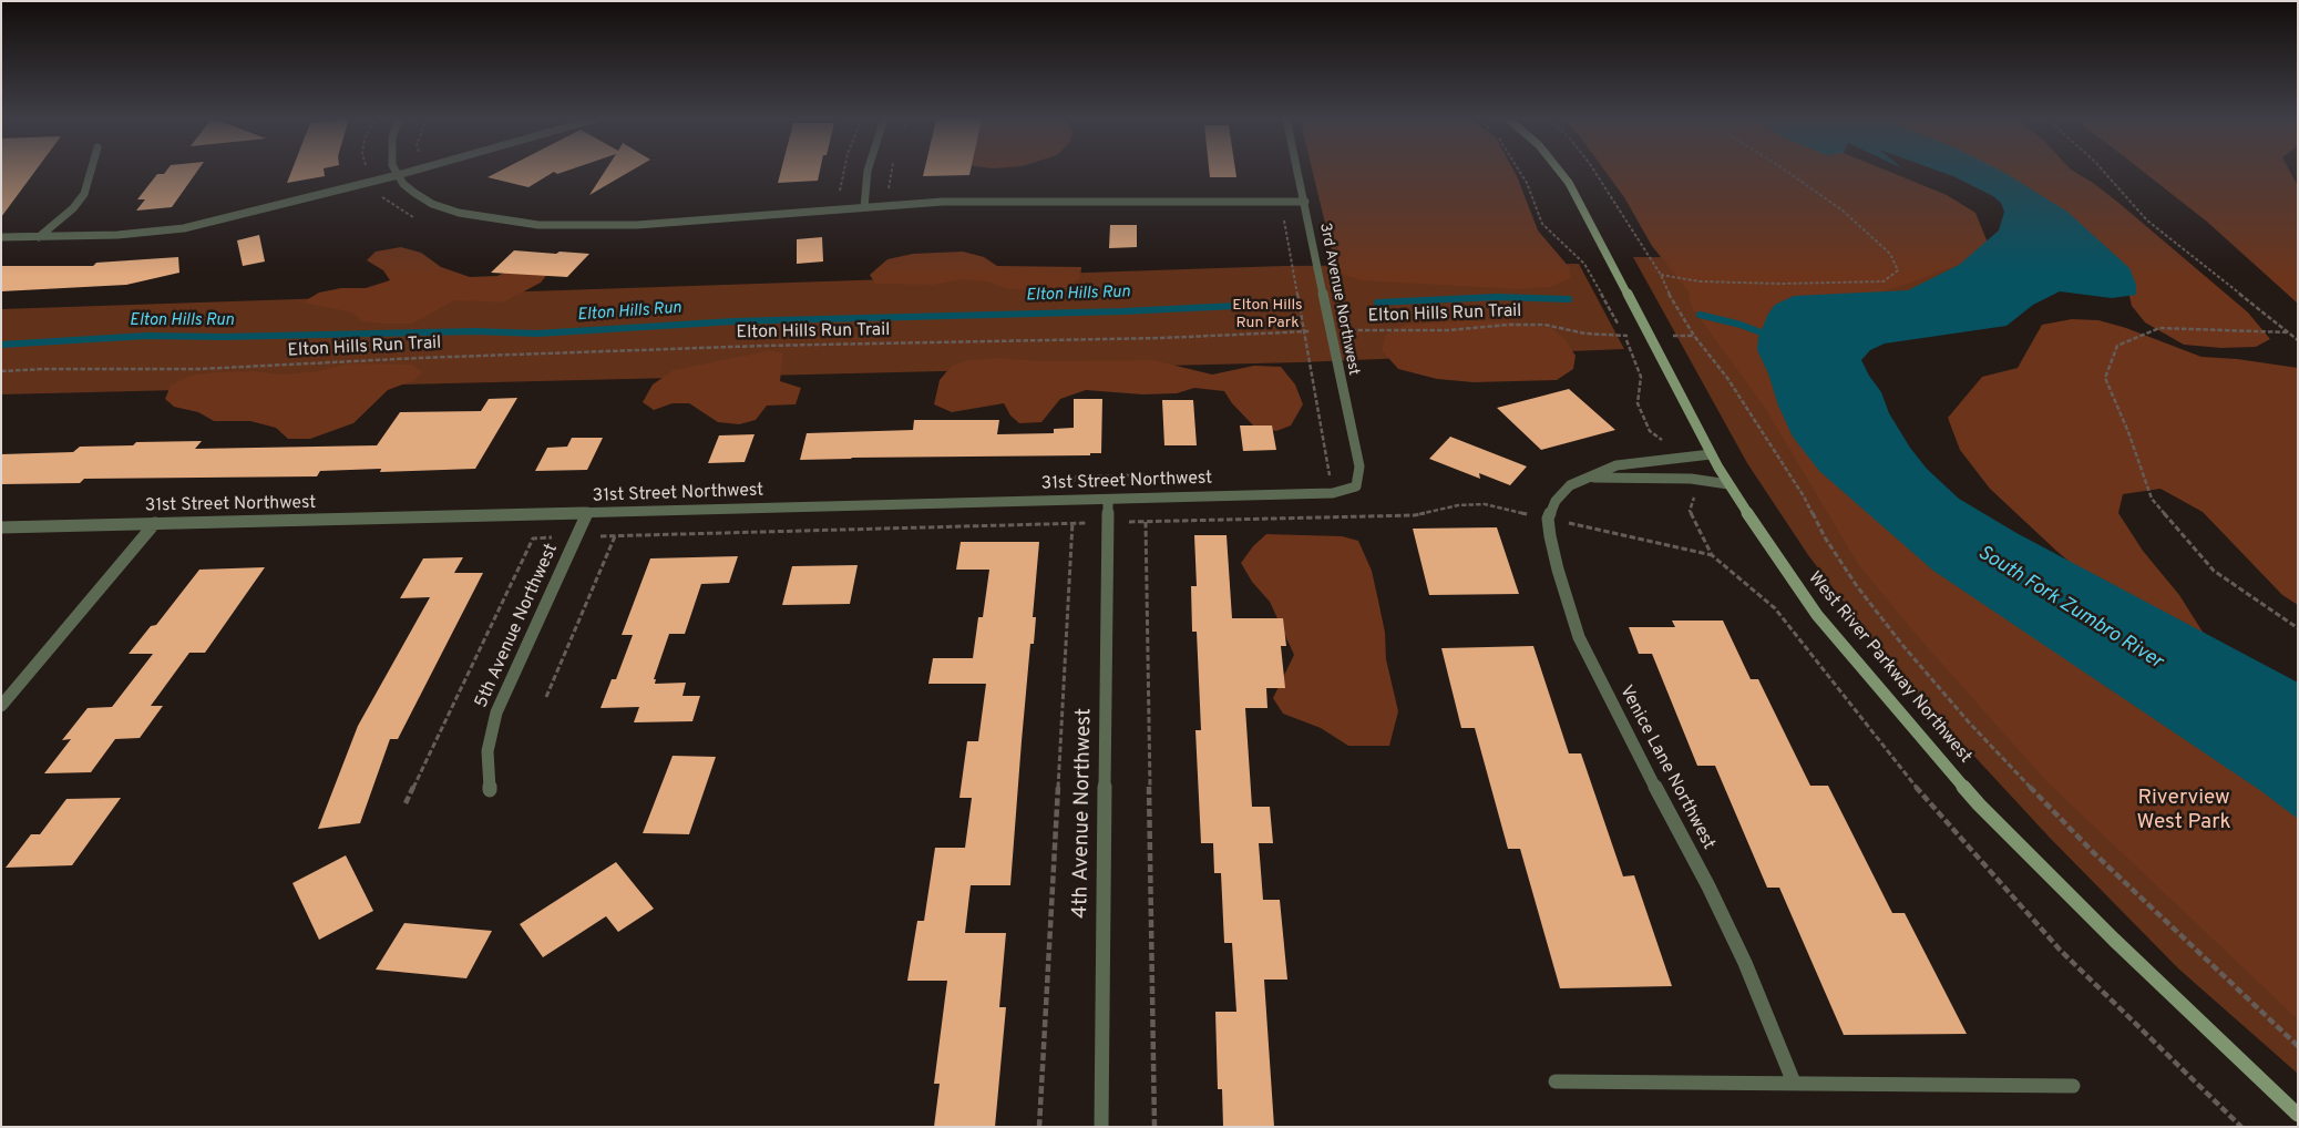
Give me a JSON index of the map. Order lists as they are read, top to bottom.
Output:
{
  "streets": {
    "main road": ["West River Parkway Northwest"],
    "street": [
      "3rd Avenue Northwest",
      "31st Street Northwest",
      "5th Avenue Northwest",
      "Venice Lane Northwest",
      "4th Avenue Northwest"
    ],
    "path": ["Elton Hills Run Trail"]
  },
  "crossings": [
    ["3rd Avenue Northwest", "Elton Hills Run Trail"],
    ["3rd Avenue Northwest", "31st Street Northwest"],
    ["31st Street Northwest", "5th Avenue Northwest"],
    ["31st Street Northwest", "4th Avenue Northwest"],
    ["West River Parkway Northwest", "Venice Lane Northwest"]
  ],
  "water": ["Elton Hills Run", "South Fork Zumbro River"],
  "parks": ["Elton Hills Run Park", "Riverview West Park"]
}
